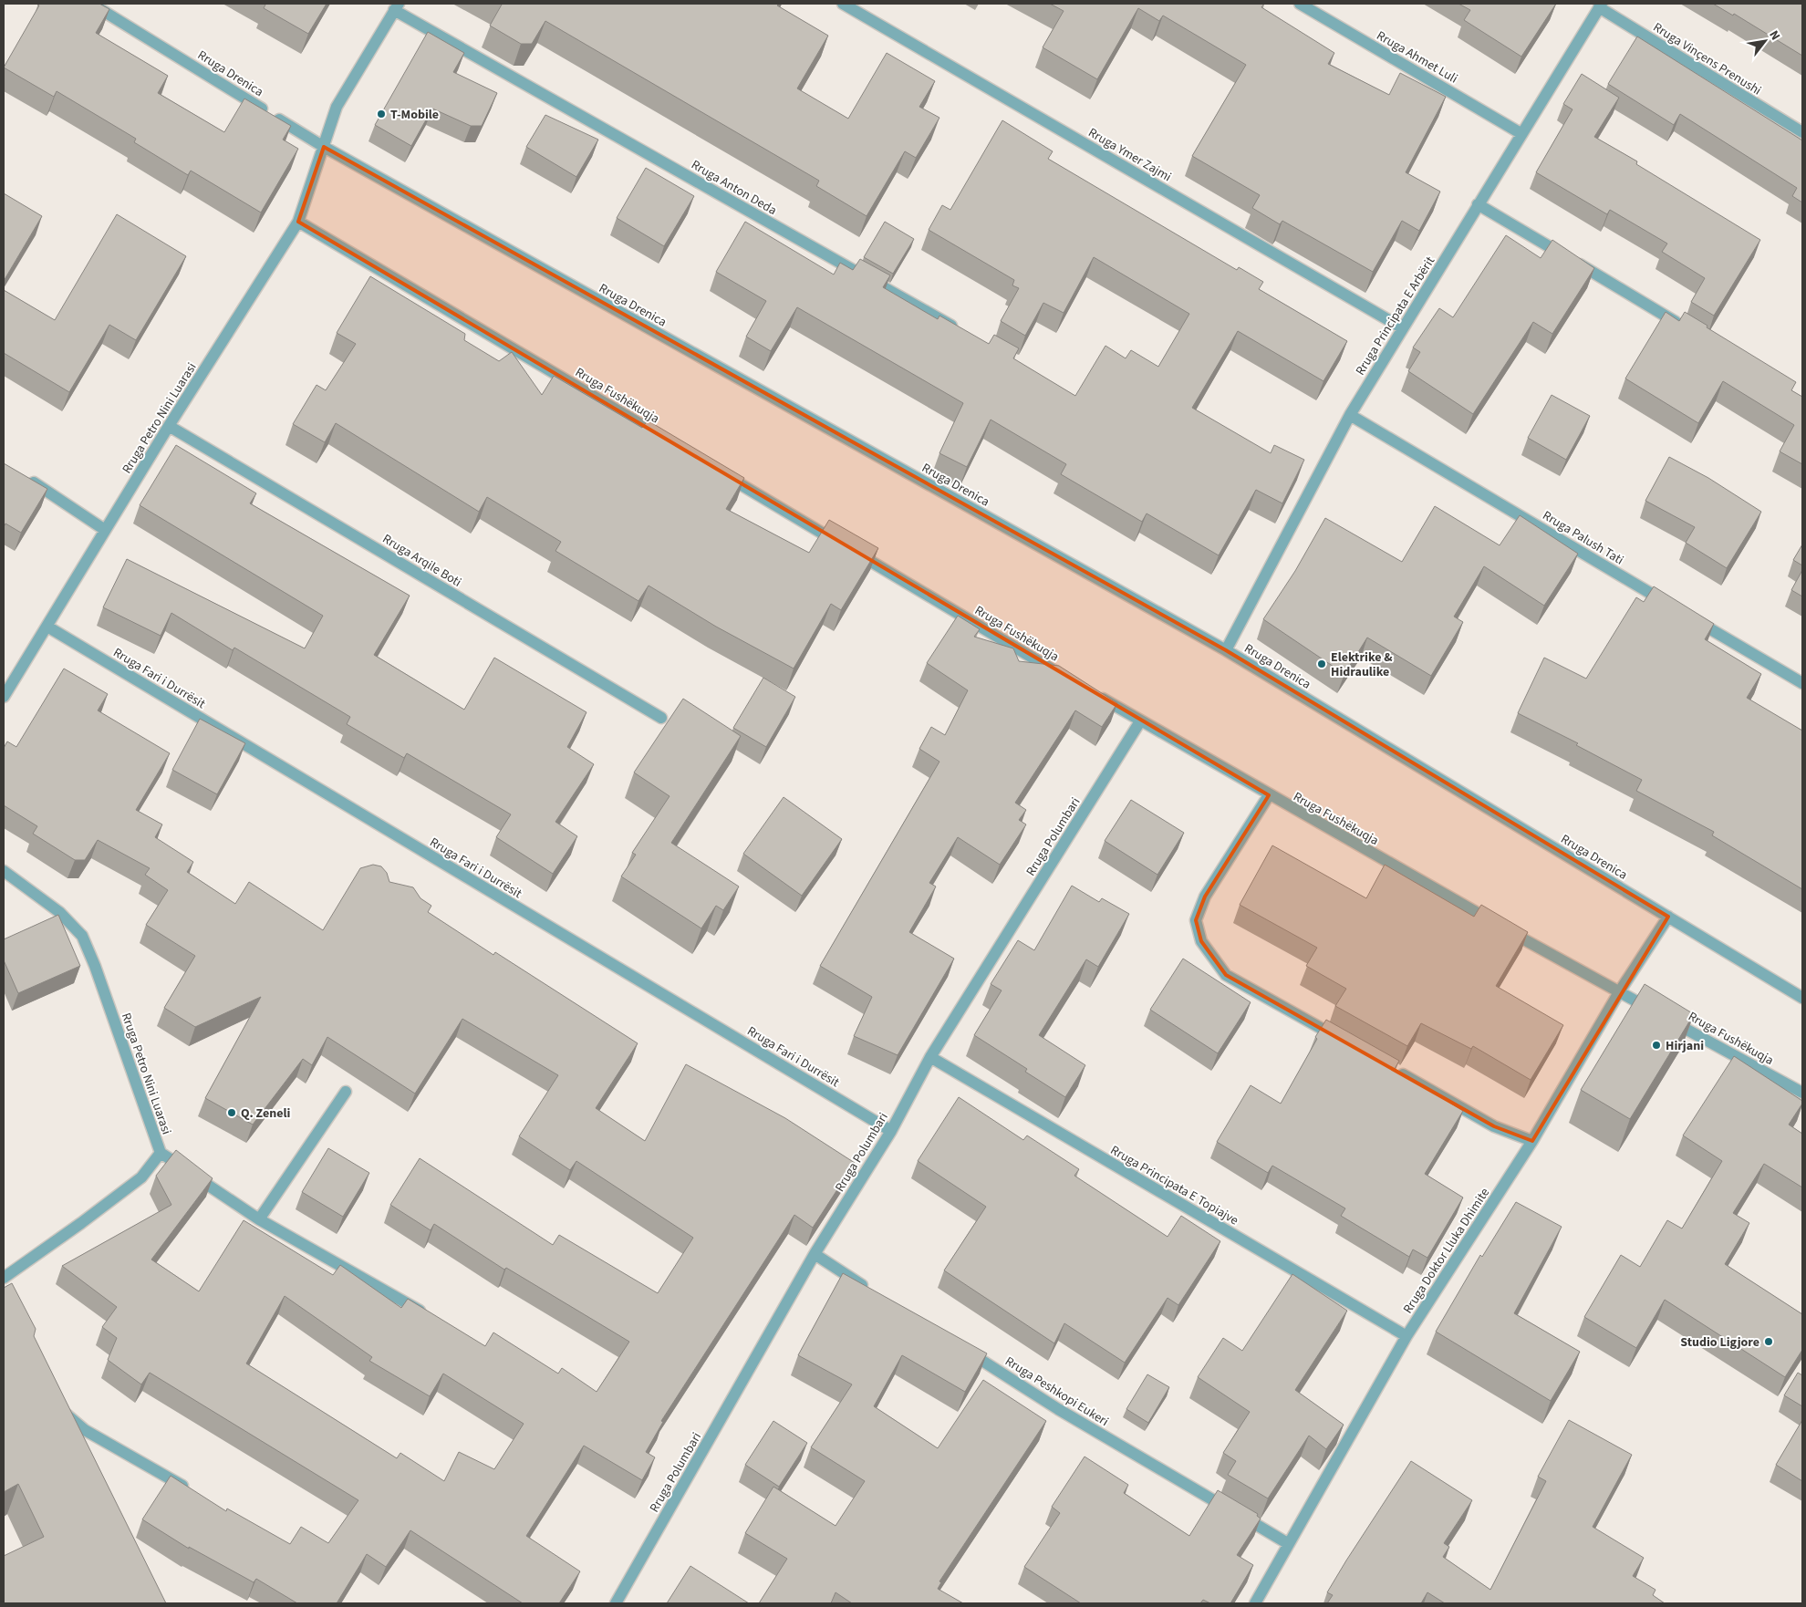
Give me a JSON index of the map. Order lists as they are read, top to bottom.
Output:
{
  "streets": {
    "street": [
      "Rruga Ahmet Luli",
      "Rruga Vinçens Prenushi",
      "Rruga Drenica",
      "Rruga Ymer Zajmi",
      "Rruga Anton Deda",
      "Rruga Principata E Arbërit",
      "Rruga Fushëkuqja",
      "Rruga Petro Nini Luarasi",
      "Rruga Palush Tati",
      "Rruga Arqile Boti",
      "Rruga Fari i Durrësit",
      "Rruga Polumbari",
      "Rruga Principata E Topiajve",
      "Rruga Doktor Lluka Dhimite",
      "Rruga Peshkopi Eukeri"
    ]
  },
  "crossings": [
    ["Rruga Ahmet Luli", "Rruga Principata E Arbërit"],
    ["Rruga Vinçens Prenushi", "Rruga Principata E Arbërit"],
    ["Rruga Drenica", "Rruga Principata E Arbërit"],
    ["Rruga Drenica", "Rruga Petro Nini Luarasi"],
    ["Rruga Drenica", "Rruga Doktor Lluka Dhimite"],
    ["Rruga Ymer Zajmi", "Rruga Principata E Arbërit"],
    ["Rruga Anton Deda", "Rruga Petro Nini Luarasi"],
    ["Rruga Principata E Arbërit", "Rruga Palush Tati"],
    ["Rruga Fushëkuqja", "Rruga Petro Nini Luarasi"],
    ["Rruga Fushëkuqja", "Rruga Polumbari"],
    ["Rruga Fushëkuqja", "Rruga Doktor Lluka Dhimite"],
    ["Rruga Petro Nini Luarasi", "Rruga Arqile Boti"],
    ["Rruga Petro Nini Luarasi", "Rruga Fari i Durrësit"],
    ["Rruga Fari i Durrësit", "Rruga Polumbari"],
    ["Rruga Polumbari", "Rruga Principata E Topiajve"],
    ["Rruga Principata E Topiajve", "Rruga Doktor Lluka Dhimite"],
    ["Rruga Doktor Lluka Dhimite", "Rruga Peshkopi Eukeri"]
  ],
  "places": [
    "T-Mobile",
    "Elektrike & Hidraulike",
    "Hirjani",
    "Q. Zeneli",
    "Studio Ligjore"
  ],
  "north": "top right"
}
